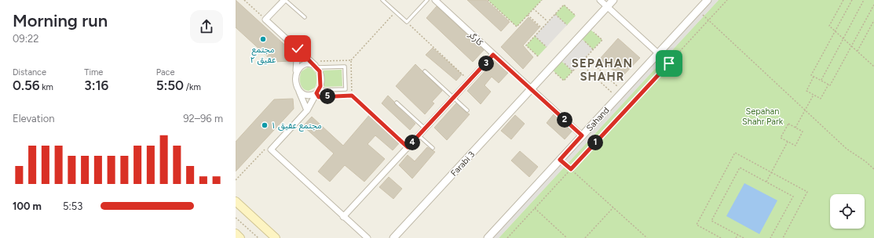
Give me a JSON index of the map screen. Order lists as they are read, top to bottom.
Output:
{
  "streets": {
    "street": ["کارگر", "Sahand", "Farabi 3"]
  },
  "crossings": [
    ["کارگر", "Sahand"],
    ["کارگر", "Farabi 3"]
  ],
  "districts": ["SEPAHAN SHAHR"],
  "parks": ["Sepahan Shahr Park"],
  "places": ["مجتمع عقیق ۲", "مجتمع عقیق ۱"],
  "page": {
    "heading": ["Morning run", "09:22"],
    "stats": [
      ["Distance", "0.56 km"],
      ["Time", "3:16"],
      ["Pace", "5:50 /km"]
    ],
    "pins": [
      "3",
      "5",
      "2",
      "1",
      "4"
    ],
    "chart": ["Elevation", "92–96 m"],
    "list": [
      {
        "name": "100 m",
        "note": "5:53"
      }
    ]
  }
}
